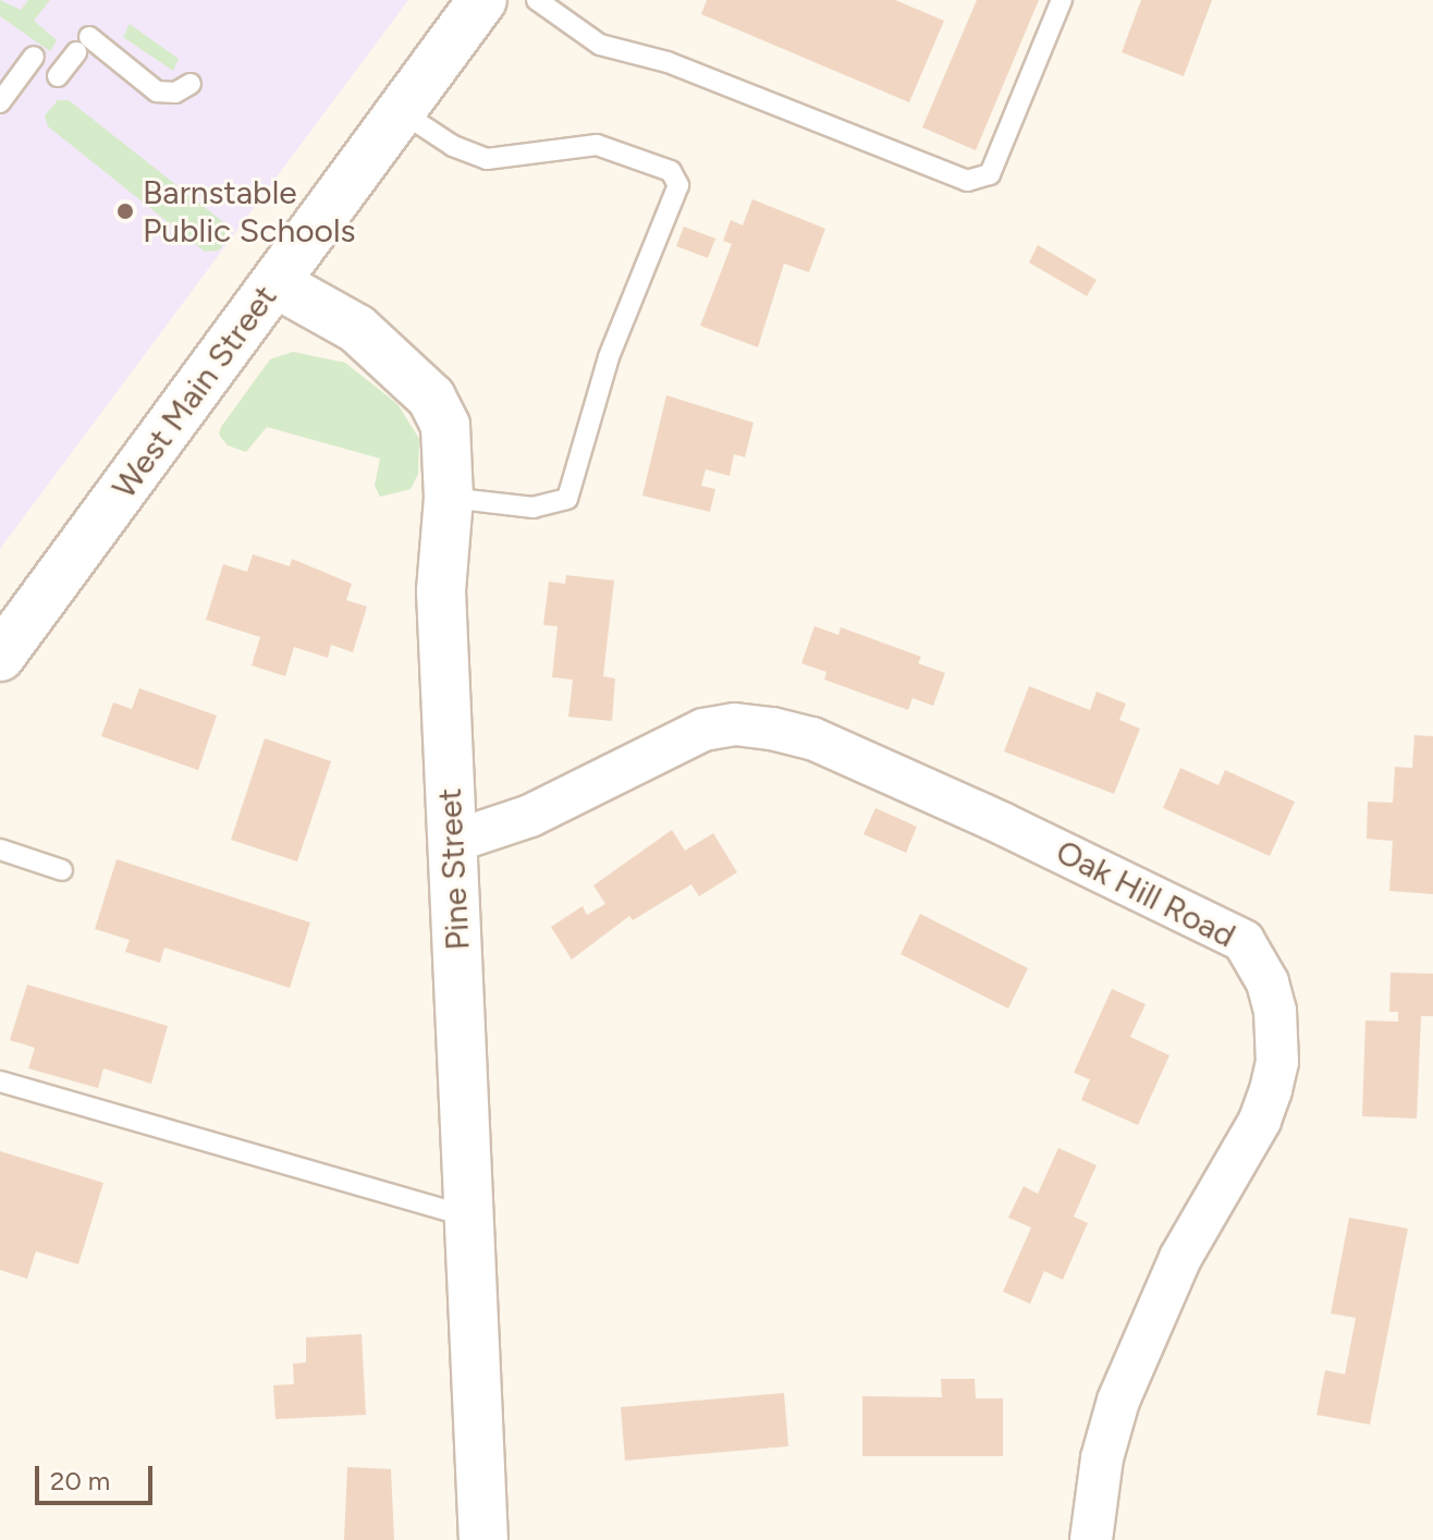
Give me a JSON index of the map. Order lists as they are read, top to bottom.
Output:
{
  "streets": {
    "main road": ["West Main Street", "Pine Street"],
    "street": ["Oak Hill Road"]
  },
  "crossings": [
    ["West Main Street", "Pine Street"],
    ["Pine Street", "Oak Hill Road"]
  ],
  "places": ["Barnstable Public Schools"],
  "scale_bar": "20 m"
}
